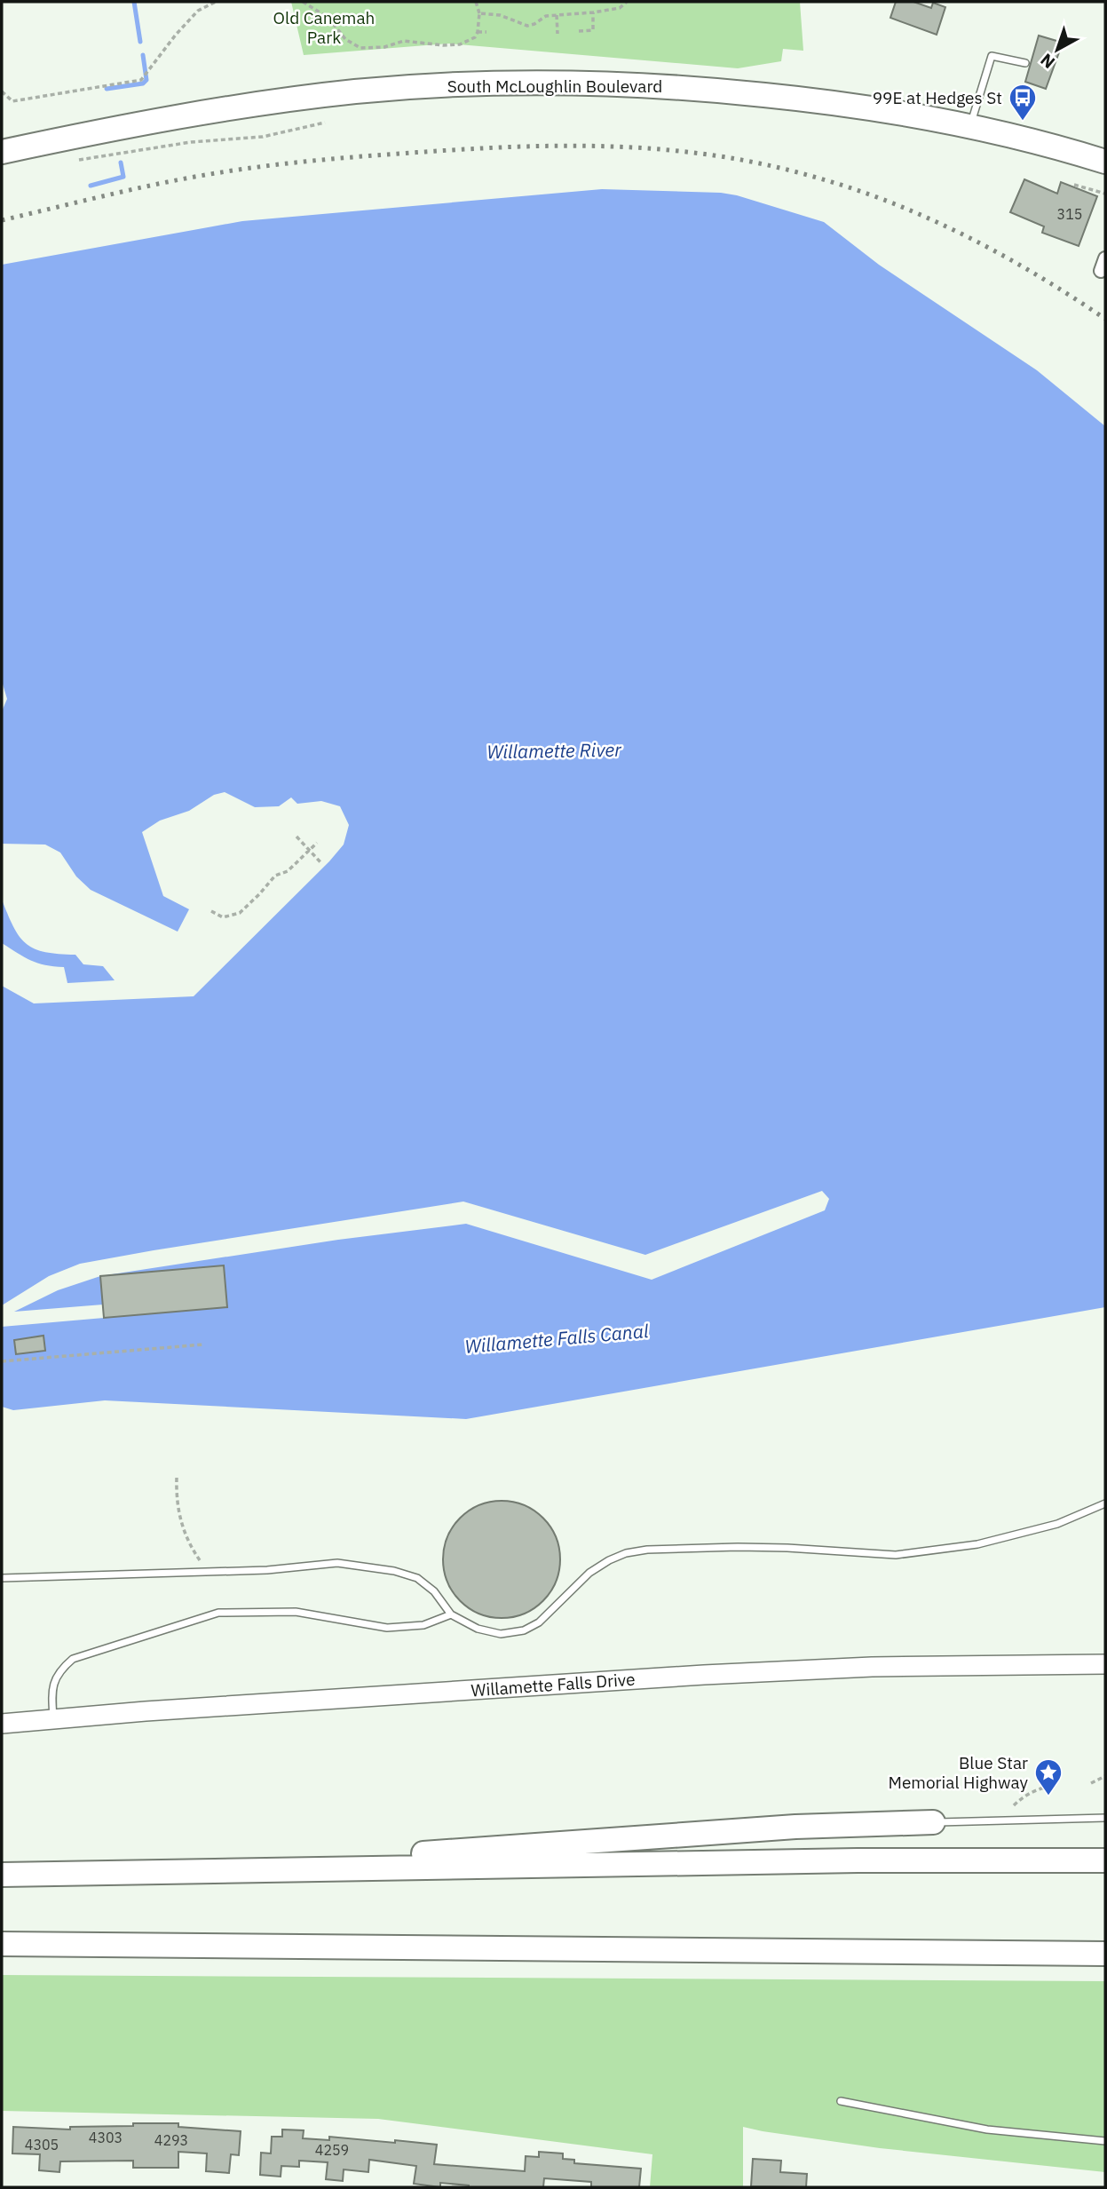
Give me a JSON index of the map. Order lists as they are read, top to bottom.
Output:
{
  "streets": {
    "highway": ["South McLoughlin Boulevard"],
    "street": ["Willamette Falls Drive"]
  },
  "water": ["Willamette River", "Willamette Falls Canal"],
  "parks": ["Old Canemah Park"],
  "places": {
    "bus stop": ["99E at Hedges St"],
    "place": ["Blue Star Memorial Highway"]
  },
  "house_numbers": [
    "315",
    "4303",
    "4293",
    "4305",
    "4259"
  ],
  "north": "bottom left"
}
